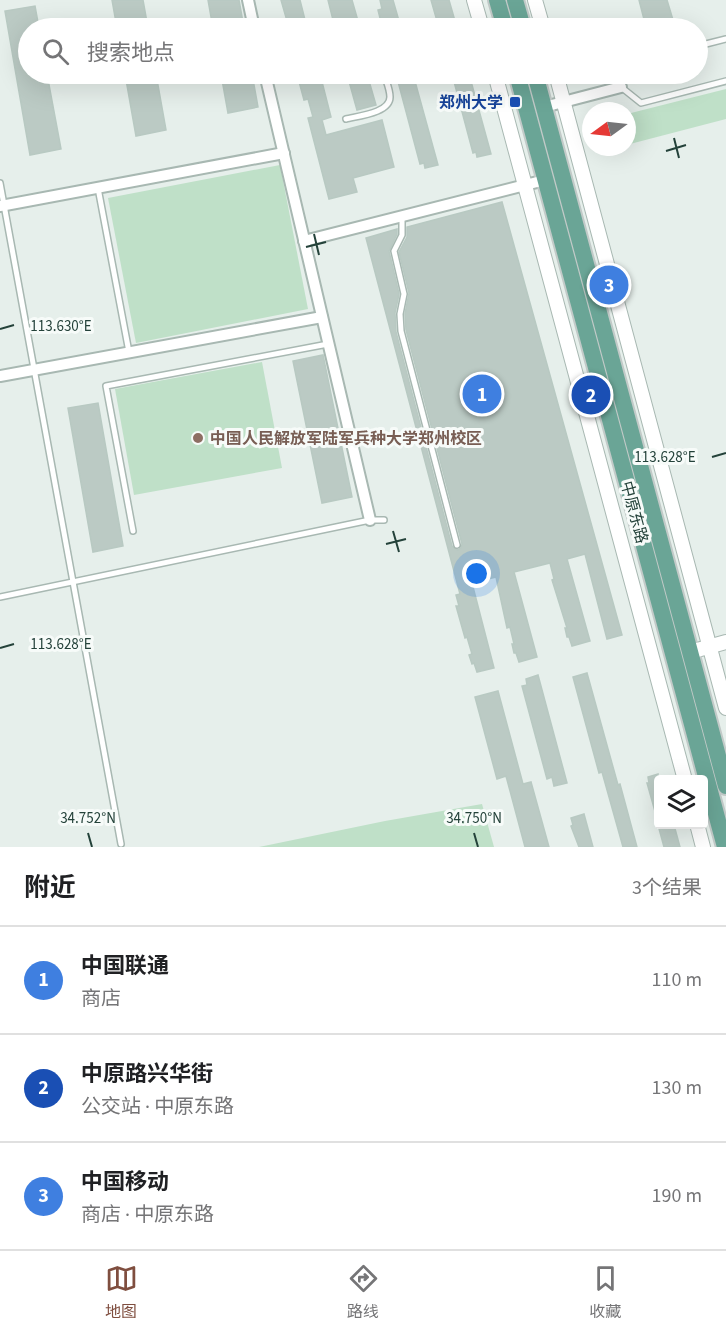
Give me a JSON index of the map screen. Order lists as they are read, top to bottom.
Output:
{
  "streets": {
    "main road": ["中原东路"]
  },
  "places": {
    "transit": ["郑州大学"],
    "other": ["中国人民解放军陆军兵种大学郑州校区"]
  },
  "north": "left",
  "page": {
    "search": "搜索地点",
    "pins": ["3", "1", "2"],
    "heading": ["附近", "3个结果"],
    "list": [
      {
        "mark": "1",
        "name": "中国联通",
        "note": "商店",
        "value": "110 m"
      },
      {
        "mark": "2",
        "name": "中原路兴华街",
        "note": "公交站 · 中原东路",
        "value": "130 m"
      },
      {
        "mark": "3",
        "name": "中国移动",
        "note": "商店 · 中原东路",
        "value": "190 m"
      }
    ],
    "nav": ["地图", "路线", "收藏"]
  },
  "coordinates": [
    "113.630°E",
    "113.628°E",
    "34.752°N",
    "34.750°N"
  ]
}
